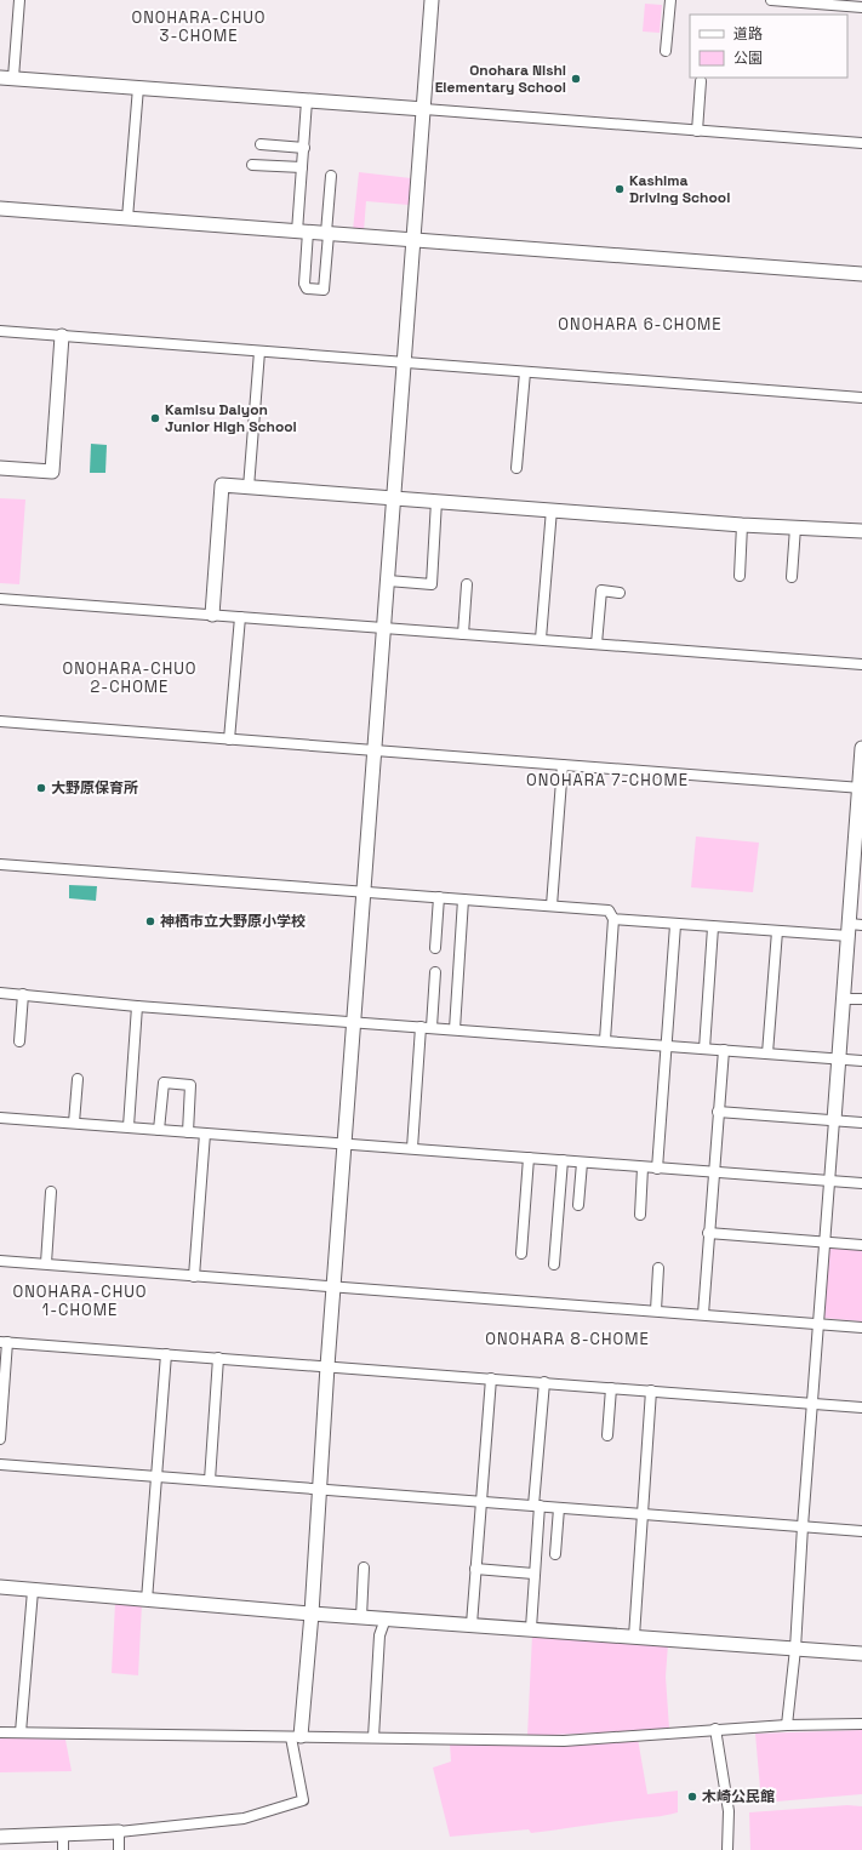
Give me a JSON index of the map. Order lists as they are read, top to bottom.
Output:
{
  "districts": [
    "ONOHARA-CHUO 3-CHOME",
    "ONOHARA 6-CHOME",
    "ONOHARA-CHUO 2-CHOME",
    "ONOHARA 7-CHOME",
    "ONOHARA-CHUO 1-CHOME",
    "ONOHARA 8-CHOME"
  ],
  "places": [
    "Onohara Nishi Elementary School",
    "Kashima Driving School",
    "Kamisu Daiyon Junior High School",
    "大野原保育所",
    "神栖市立大野原小学校",
    "木崎公民館"
  ],
  "legend": ["道路", "公園"]
}
